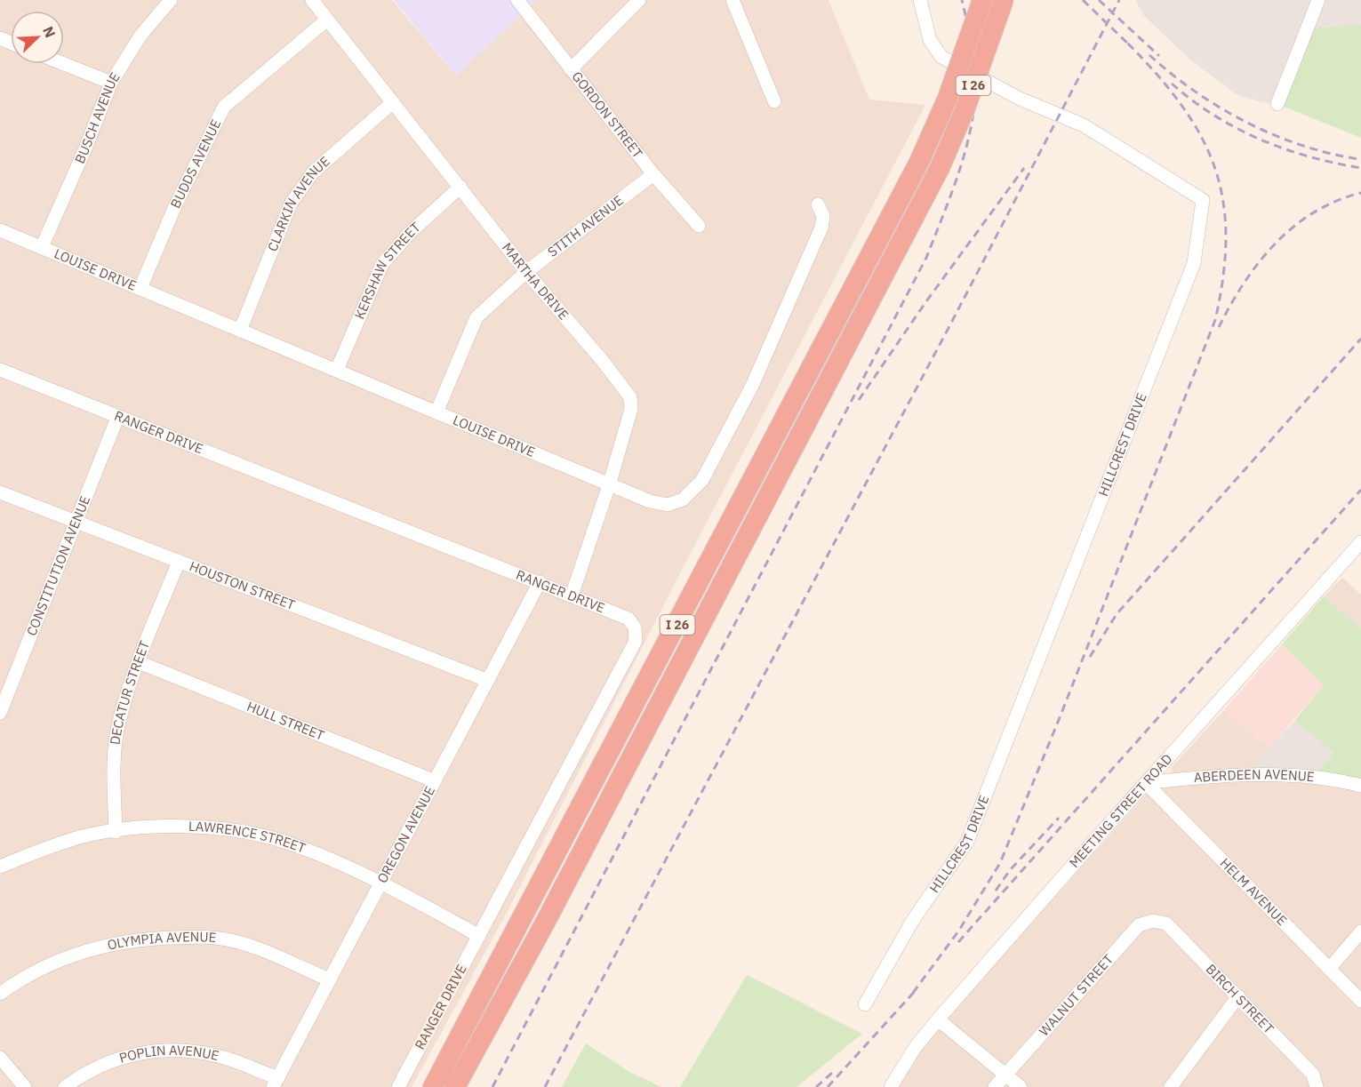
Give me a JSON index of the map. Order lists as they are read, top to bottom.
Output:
{
  "streets": {
    "highway": ["I 26"],
    "street": [
      "GORDON STREET",
      "BUSCH AVENUE",
      "BUDDS AVENUE",
      "CLARKIN AVENUE",
      "STITH AVENUE",
      "LOUISE DRIVE",
      "KERSHAW STREET",
      "MARTHA DRIVE",
      "RANGER DRIVE",
      "HILLCREST DRIVE",
      "CONSTITUTION AVENUE",
      "HOUSTON STREET",
      "DECATUR STREET",
      "HULL STREET",
      "ABERDEEN AVENUE",
      "MEETING STREET ROAD",
      "OREGON AVENUE",
      "LAWRENCE STREET",
      "HELM AVENUE",
      "OLYMPIA AVENUE",
      "WALNUT STREET",
      "BIRCH STREET",
      "POPLIN AVENUE"
    ]
  },
  "crossings": [
    ["GORDON STREET", "STITH AVENUE"],
    ["BUSCH AVENUE", "LOUISE DRIVE"],
    ["BUDDS AVENUE", "LOUISE DRIVE"],
    ["BUDDS AVENUE", "MARTHA DRIVE"],
    ["CLARKIN AVENUE", "LOUISE DRIVE"],
    ["CLARKIN AVENUE", "MARTHA DRIVE"],
    ["STITH AVENUE", "LOUISE DRIVE"],
    ["STITH AVENUE", "MARTHA DRIVE"],
    ["LOUISE DRIVE", "KERSHAW STREET"],
    ["LOUISE DRIVE", "MARTHA DRIVE"],
    ["KERSHAW STREET", "MARTHA DRIVE"],
    ["MARTHA DRIVE", "RANGER DRIVE"],
    ["RANGER DRIVE", "CONSTITUTION AVENUE"],
    ["RANGER DRIVE", "OREGON AVENUE"],
    ["RANGER DRIVE", "LAWRENCE STREET"],
    ["CONSTITUTION AVENUE", "HOUSTON STREET"],
    ["HOUSTON STREET", "DECATUR STREET"],
    ["HOUSTON STREET", "OREGON AVENUE"],
    ["DECATUR STREET", "HULL STREET"],
    ["DECATUR STREET", "LAWRENCE STREET"],
    ["HULL STREET", "OREGON AVENUE"],
    ["ABERDEEN AVENUE", "MEETING STREET ROAD"],
    ["ABERDEEN AVENUE", "HELM AVENUE"],
    ["MEETING STREET ROAD", "HELM AVENUE"],
    ["OREGON AVENUE", "LAWRENCE STREET"],
    ["OREGON AVENUE", "OLYMPIA AVENUE"],
    ["OREGON AVENUE", "POPLIN AVENUE"],
    ["WALNUT STREET", "BIRCH STREET"]
  ],
  "north": "top right"
}
